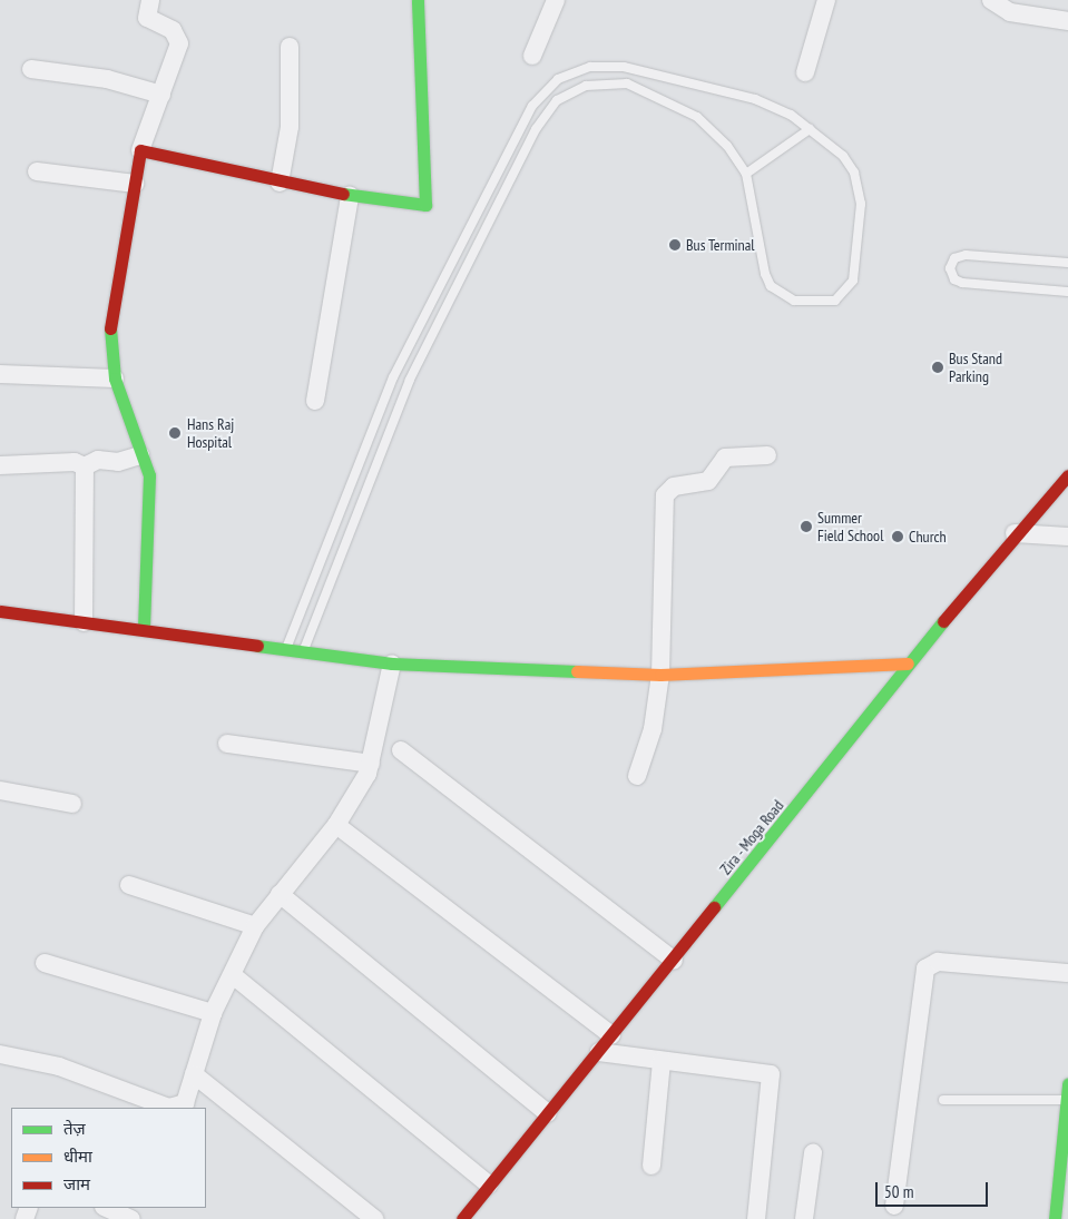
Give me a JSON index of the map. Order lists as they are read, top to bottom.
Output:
{
  "streets": {
    "street": ["Zira - Moga Road"]
  },
  "places": [
    "Bus Terminal",
    "Bus Stand Parking",
    "Hans Raj Hospital",
    "Summer Field School",
    "Church"
  ],
  "legend": ["तेज़", "धीमा", "जाम"],
  "scale_bar": "50 m"
}
